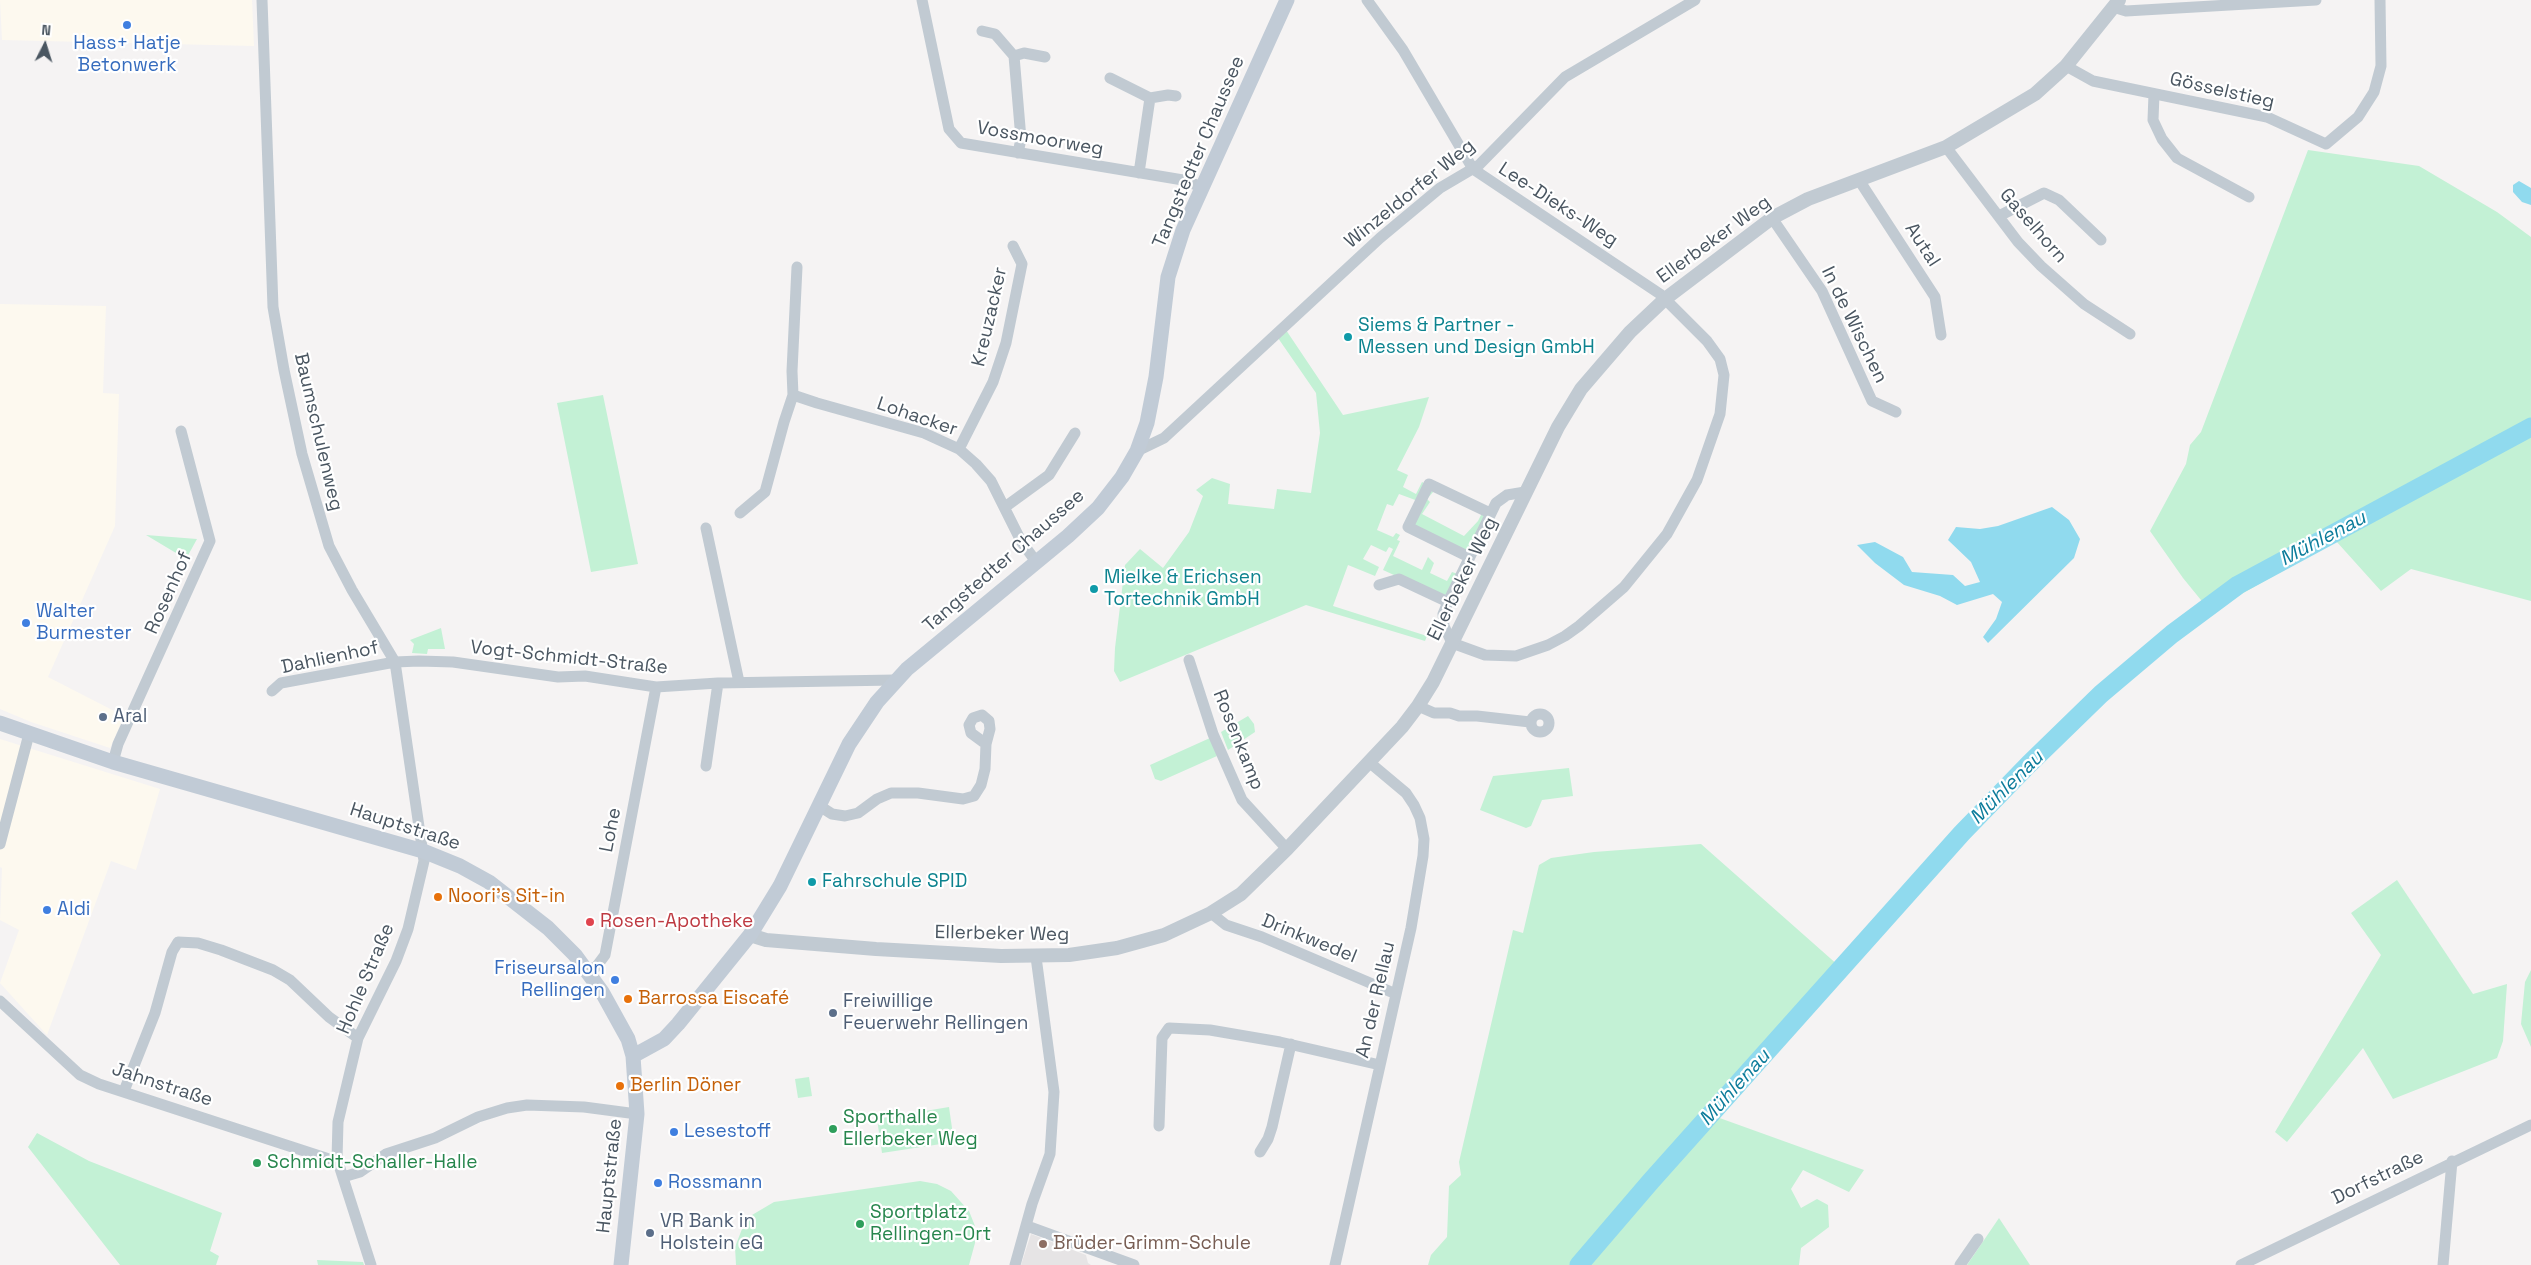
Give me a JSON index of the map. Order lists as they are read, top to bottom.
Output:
{
  "streets": {
    "main road": ["Tangstedter Chaussee", "Hauptstraße"],
    "street": [
      "Gösselstieg",
      "Vossmoorweg",
      "Winzeldorfer Weg",
      "Lee-Dieks-Weg",
      "Gaselhorn",
      "Ellerbeker Weg",
      "Autal",
      "Kreuzacker",
      "In de Wischen",
      "Lohacker",
      "Baumschulenweg",
      "Rosenhof",
      "Dahlienhof",
      "Vogt-Schmidt-Straße",
      "Rosenkamp",
      "Lohe",
      "Drinkwedel",
      "Hohle Straße",
      "An der Rellau",
      "Jahnstraße",
      "Dorfstraße"
    ]
  },
  "crossings": [
    ["Gösselstieg", "Ellerbeker Weg"],
    ["Vossmoorweg", "Tangstedter Chaussee"],
    ["Tangstedter Chaussee", "Winzeldorfer Weg"],
    ["Tangstedter Chaussee", "Ellerbeker Weg"],
    ["Tangstedter Chaussee", "Lohacker"],
    ["Tangstedter Chaussee", "Vogt-Schmidt-Straße"],
    ["Tangstedter Chaussee", "Hauptstraße"],
    ["Winzeldorfer Weg", "Lee-Dieks-Weg"],
    ["Lee-Dieks-Weg", "Ellerbeker Weg"],
    ["Gaselhorn", "Ellerbeker Weg"],
    ["Ellerbeker Weg", "Autal"],
    ["Ellerbeker Weg", "In de Wischen"],
    ["Ellerbeker Weg", "Rosenkamp"],
    ["Ellerbeker Weg", "Drinkwedel"],
    ["Ellerbeker Weg", "An der Rellau"],
    ["Kreuzacker", "Lohacker"],
    ["Baumschulenweg", "Dahlienhof"],
    ["Baumschulenweg", "Vogt-Schmidt-Straße"],
    ["Baumschulenweg", "Hauptstraße"],
    ["Baumschulenweg", "Hohle Straße"],
    ["Rosenhof", "Hauptstraße"],
    ["Dahlienhof", "Vogt-Schmidt-Straße"],
    ["Vogt-Schmidt-Straße", "Lohe"],
    ["Hauptstraße", "Lohe"],
    ["Hauptstraße", "Hohle Straße"],
    ["Drinkwedel", "An der Rellau"],
    ["Hohle Straße", "Jahnstraße"]
  ],
  "water": ["Mühlenau"],
  "places": [
    "Hass+ Hatje Betonwerk",
    "Siems & Partner - Messen und Design GmbH",
    "Mielke & Erichsen Tortechnik GmbH",
    "Walter Burmester",
    "Aral",
    "Fahrschule SPID",
    "Noori's Sit-in",
    "Aldi",
    "Rosen-Apotheke",
    "Friseursalon Rellingen",
    "Barrossa Eiscafé",
    "Freiwillige Feuerwehr Rellingen",
    "Berlin Döner",
    "Sporthalle Ellerbeker Weg",
    "Lesestoff",
    "Schmidt-Schaller-Halle",
    "Rossmann",
    "Sportplatz Rellingen-Ort",
    "VR Bank in Holstein eG",
    "Brüder-Grimm-Schule"
  ],
  "north": "top"
}
